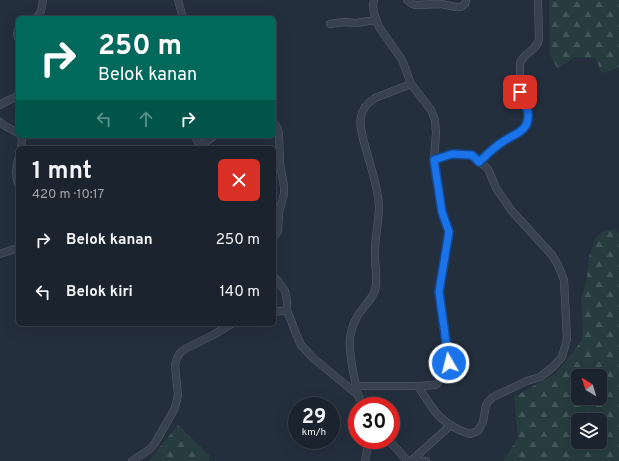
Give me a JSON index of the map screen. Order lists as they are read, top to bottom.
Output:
{
  "north": "top left",
  "page": {
    "turn": ["250 m", "Belok kanan"],
    "heading": ["1 mnt", "420 m · 10:17"],
    "list": [
      {
        "name": "Belok kanan",
        "value": "250 m"
      },
      {
        "name": "Belok kiri",
        "value": "140 m"
      }
    ],
    "speed": "29 km/h",
    "limit": "30"
  }
}
